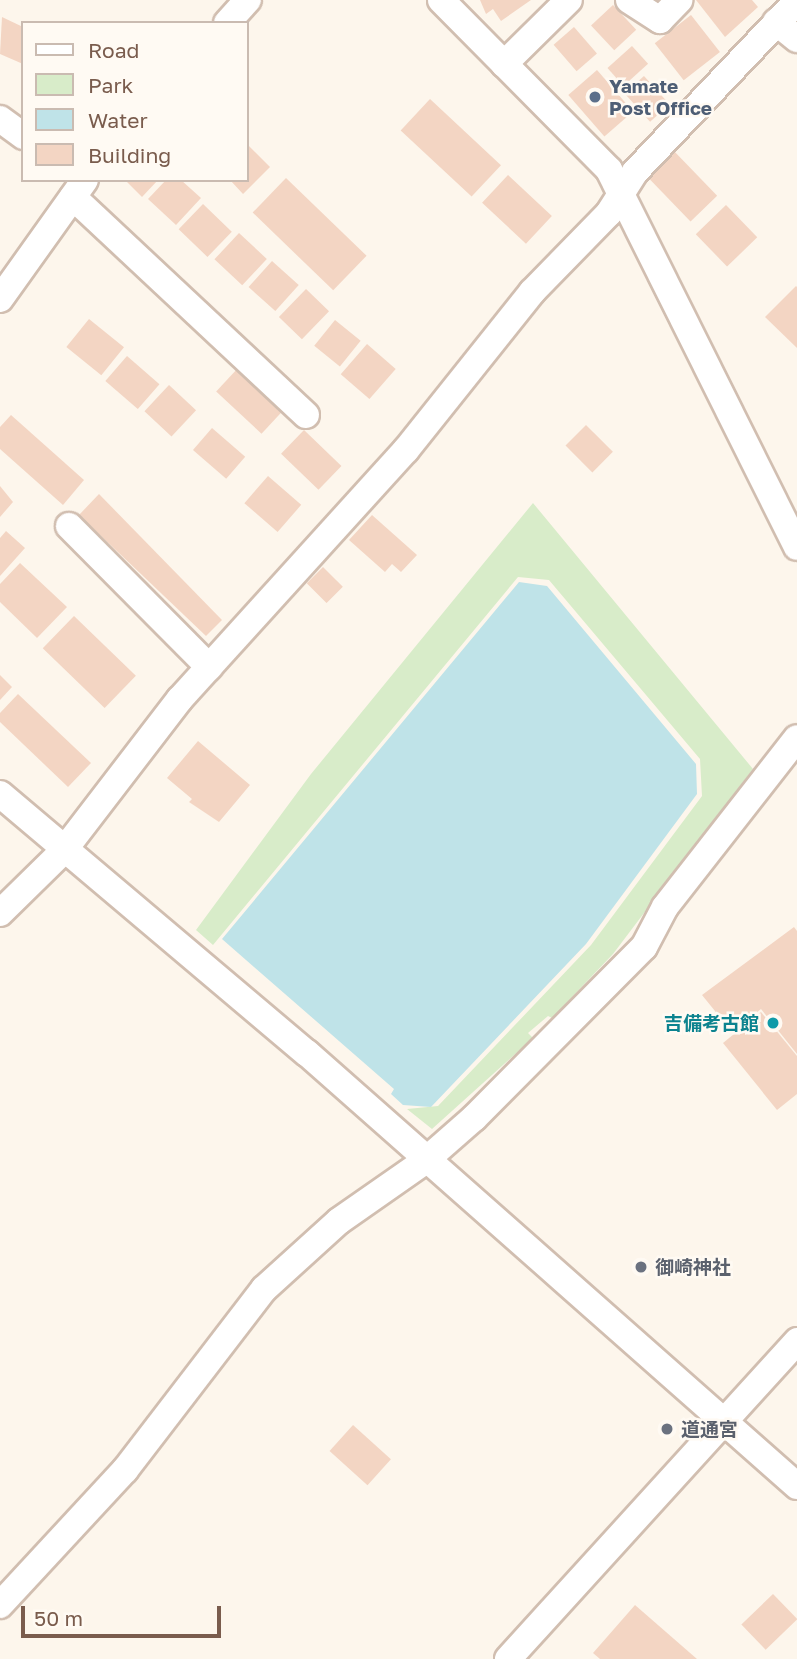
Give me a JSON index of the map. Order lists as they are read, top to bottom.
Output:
{
  "places": [
    "Yamate Post Office",
    "吉備考古館",
    "御崎神社",
    "道通宮"
  ],
  "legend": [
    "Road",
    "Park",
    "Water",
    "Building"
  ],
  "scale_bar": "50 m"
}
